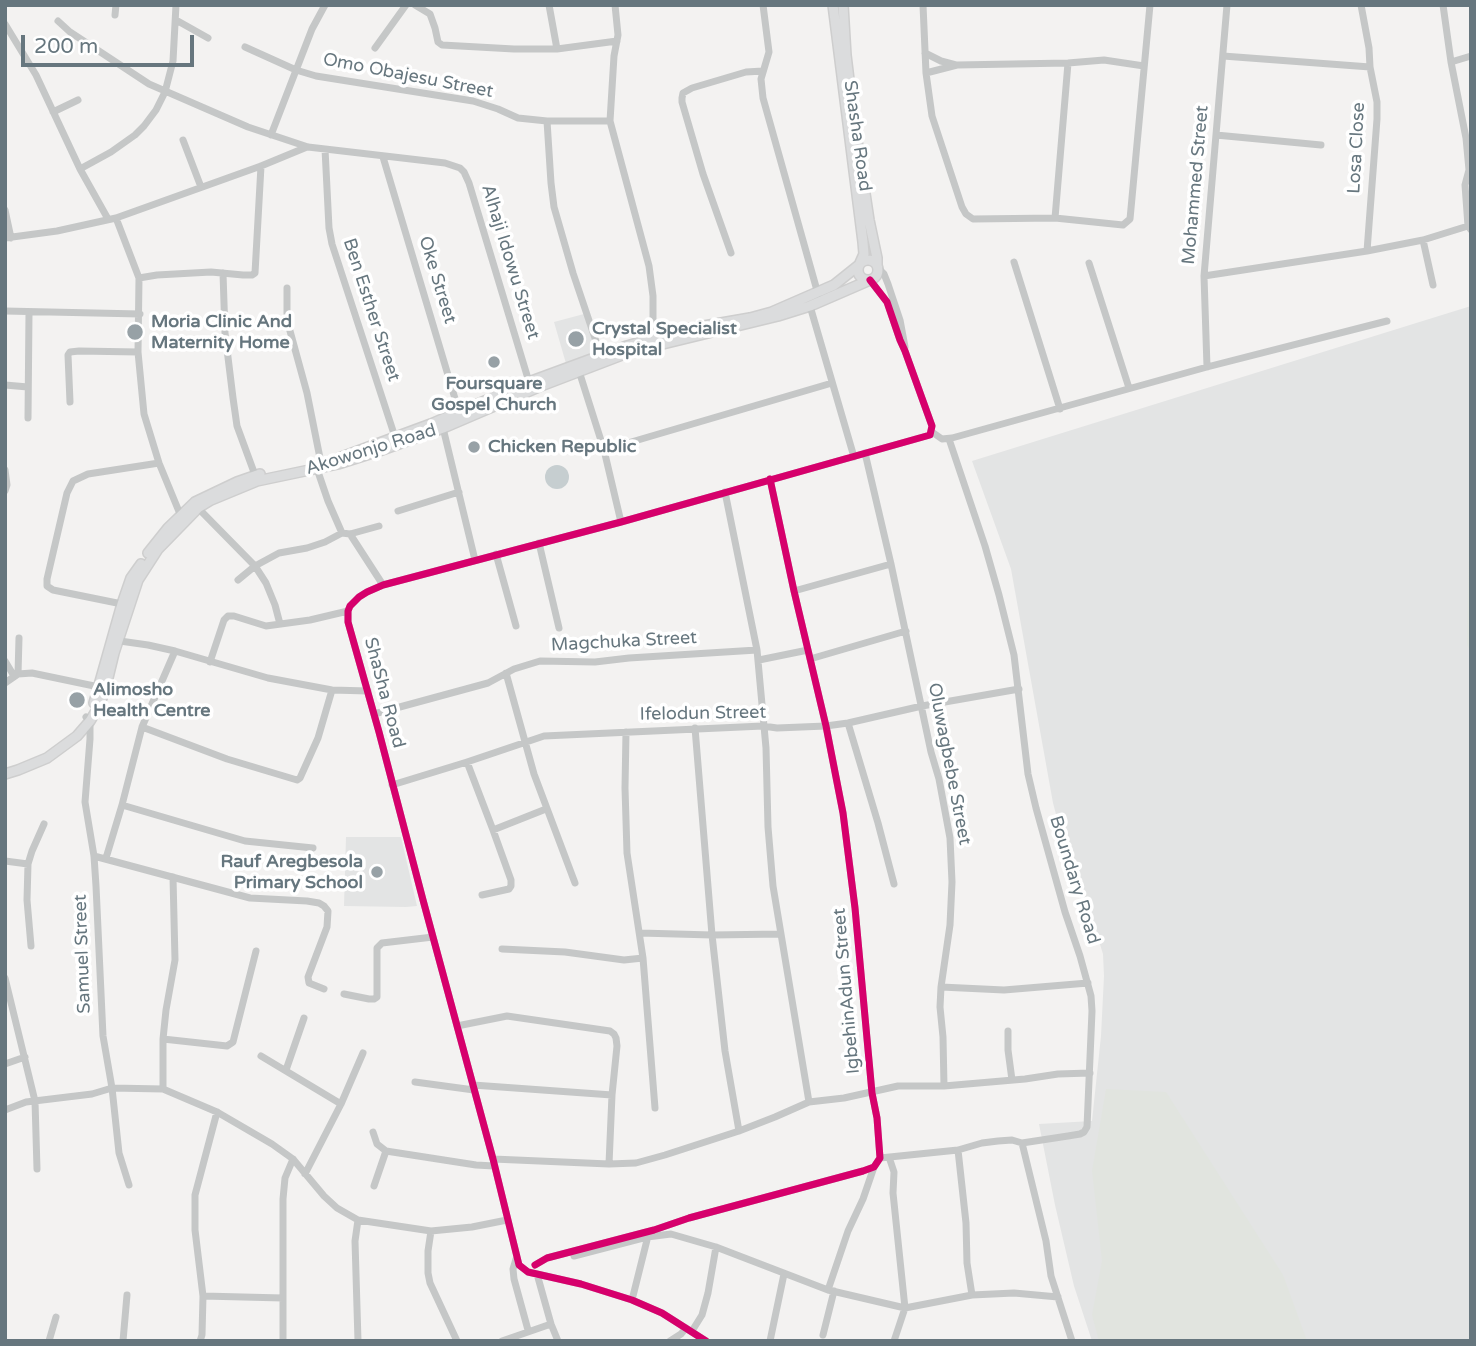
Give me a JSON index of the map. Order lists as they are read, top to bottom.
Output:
{
  "streets": {
    "main road": ["Shasha Road", "Akowonjo Road"],
    "street": [
      "Omo Obajesu Street",
      "Losa Close",
      "Mohammed Street",
      "Alhaji Idowu Street",
      "Oke Street",
      "Ben Esther Street",
      "Magchuka Street",
      "ShaSha Road",
      "Ifelodun Street",
      "Oluwagbebe Street",
      "Boundary Road",
      "Samuel Street",
      "IgbehinAdun Street"
    ]
  },
  "crossings": [
    ["Shasha Road", "Akowonjo Road"],
    ["Alhaji Idowu Street", "Oke Street"],
    ["Alhaji Idowu Street", "Ben Esther Street"],
    ["Alhaji Idowu Street", "Akowonjo Road"],
    ["Oke Street", "Akowonjo Road"],
    ["Ben Esther Street", "Akowonjo Road"],
    ["Akowonjo Road", "Samuel Street"],
    ["Magchuka Street", "ShaSha Road"],
    ["ShaSha Road", "Ifelodun Street"],
    ["Ifelodun Street", "Oluwagbebe Street"],
    ["Ifelodun Street", "Boundary Road"],
    ["Ifelodun Street", "IgbehinAdun Street"],
    ["Boundary Road", "IgbehinAdun Street"]
  ],
  "places": [
    "Moria Clinic And Maternity Home",
    "Crystal Specialist Hospital",
    "Foursquare Gospel Church",
    "Chicken Republic",
    "Alimosho Health Centre",
    "Rauf Aregbesola Primary School"
  ],
  "scale_bar": "200 m"
}
